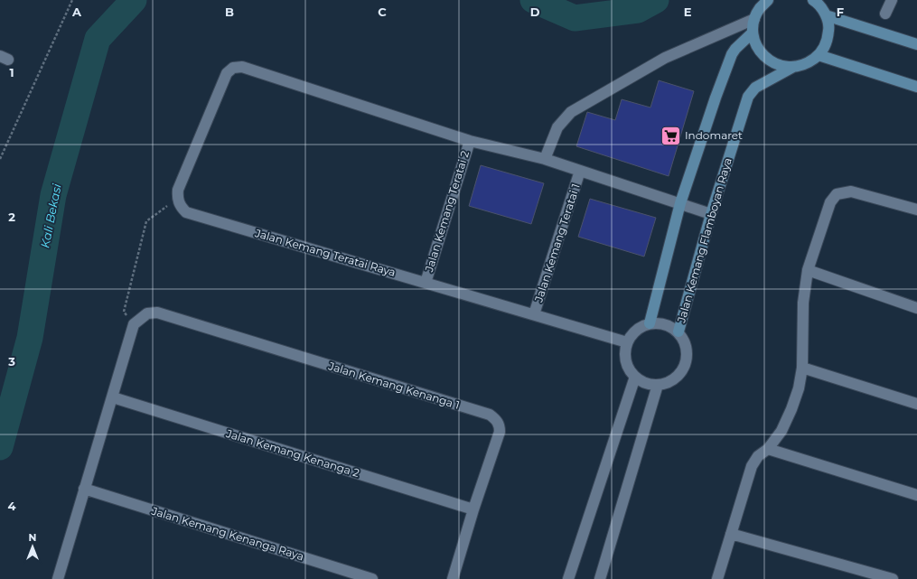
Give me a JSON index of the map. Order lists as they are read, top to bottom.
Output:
{
  "streets": {
    "street": [
      "Jalan Kemang Teratai 2",
      "Jalan Kemang Flamboyan Raya",
      "Jalan Kemang Teratai 1",
      "Jalan Kemang Teratai Raya",
      "Jalan Kemang Kenanga 1",
      "Jalan Kemang Kenanga 2",
      "Jalan Kemang Kenanga Raya"
    ]
  },
  "crossings": [
    ["Jalan Kemang Teratai 2", "Jalan Kemang Teratai Raya"],
    ["Jalan Kemang Flamboyan Raya", "Jalan Kemang Teratai Raya"],
    ["Jalan Kemang Teratai 1", "Jalan Kemang Teratai Raya"],
    ["Jalan Kemang Kenanga 1", "Jalan Kemang Kenanga 2"]
  ],
  "water": ["Kali Bekasi"],
  "places": {
    "supermarket": ["Indomaret"]
  },
  "north": "top",
  "grid": {
    "columns": [
      "A",
      "B",
      "C",
      "D",
      "E",
      "F"
    ],
    "rows": [
      "1",
      "2",
      "3",
      "4"
    ]
  }
}
